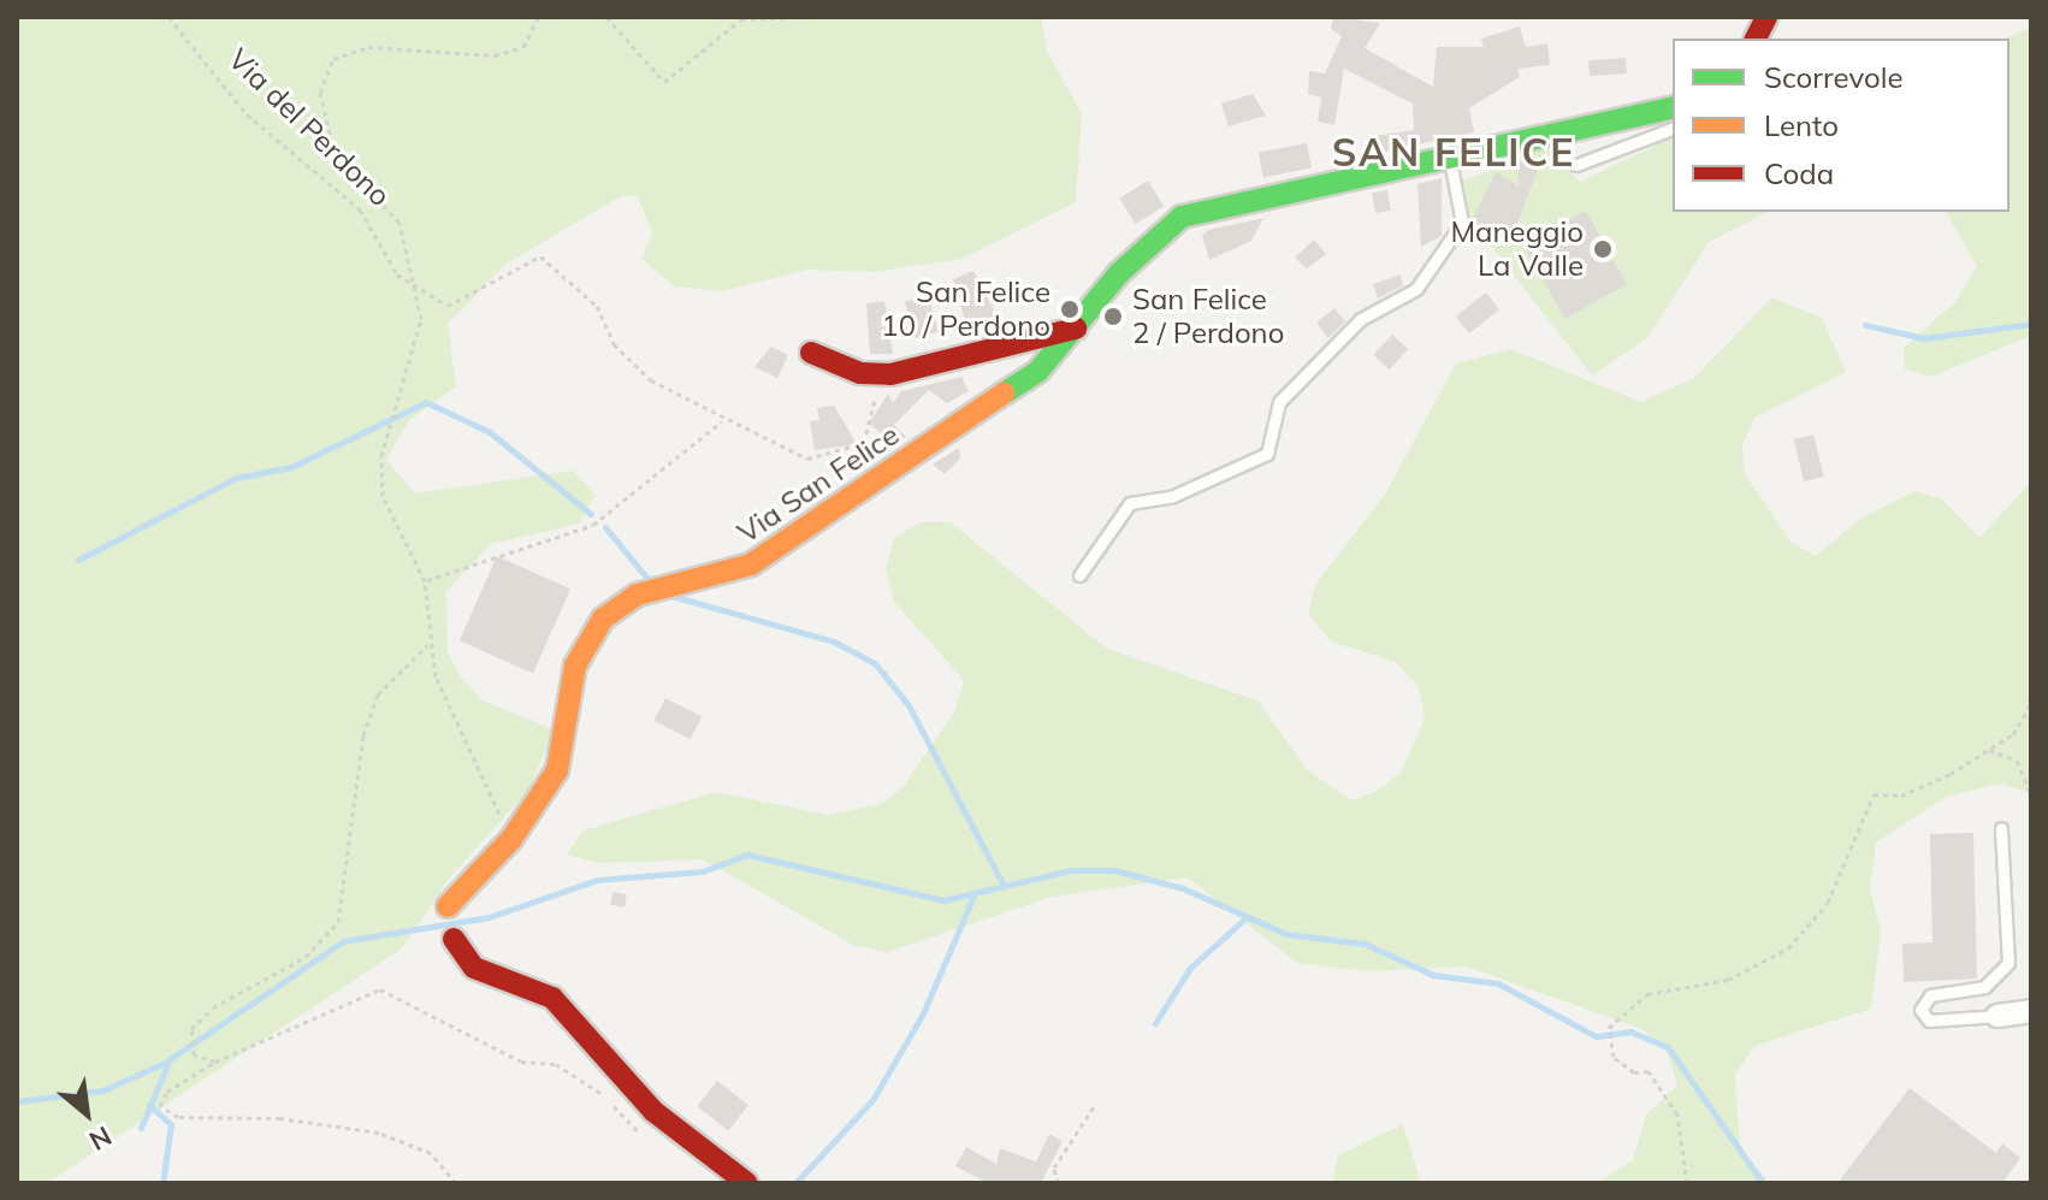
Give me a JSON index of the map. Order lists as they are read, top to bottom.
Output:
{
  "streets": {
    "street": ["Via San Felice"],
    "path": ["Via del Perdono"]
  },
  "districts": ["SAN FELICE"],
  "places": ["Maneggio La Valle", "San Felice 10 / Perdono", "San Felice 2 / Perdono"],
  "legend": ["Scorrevole", "Lento", "Coda"],
  "north": "bottom right"
}
